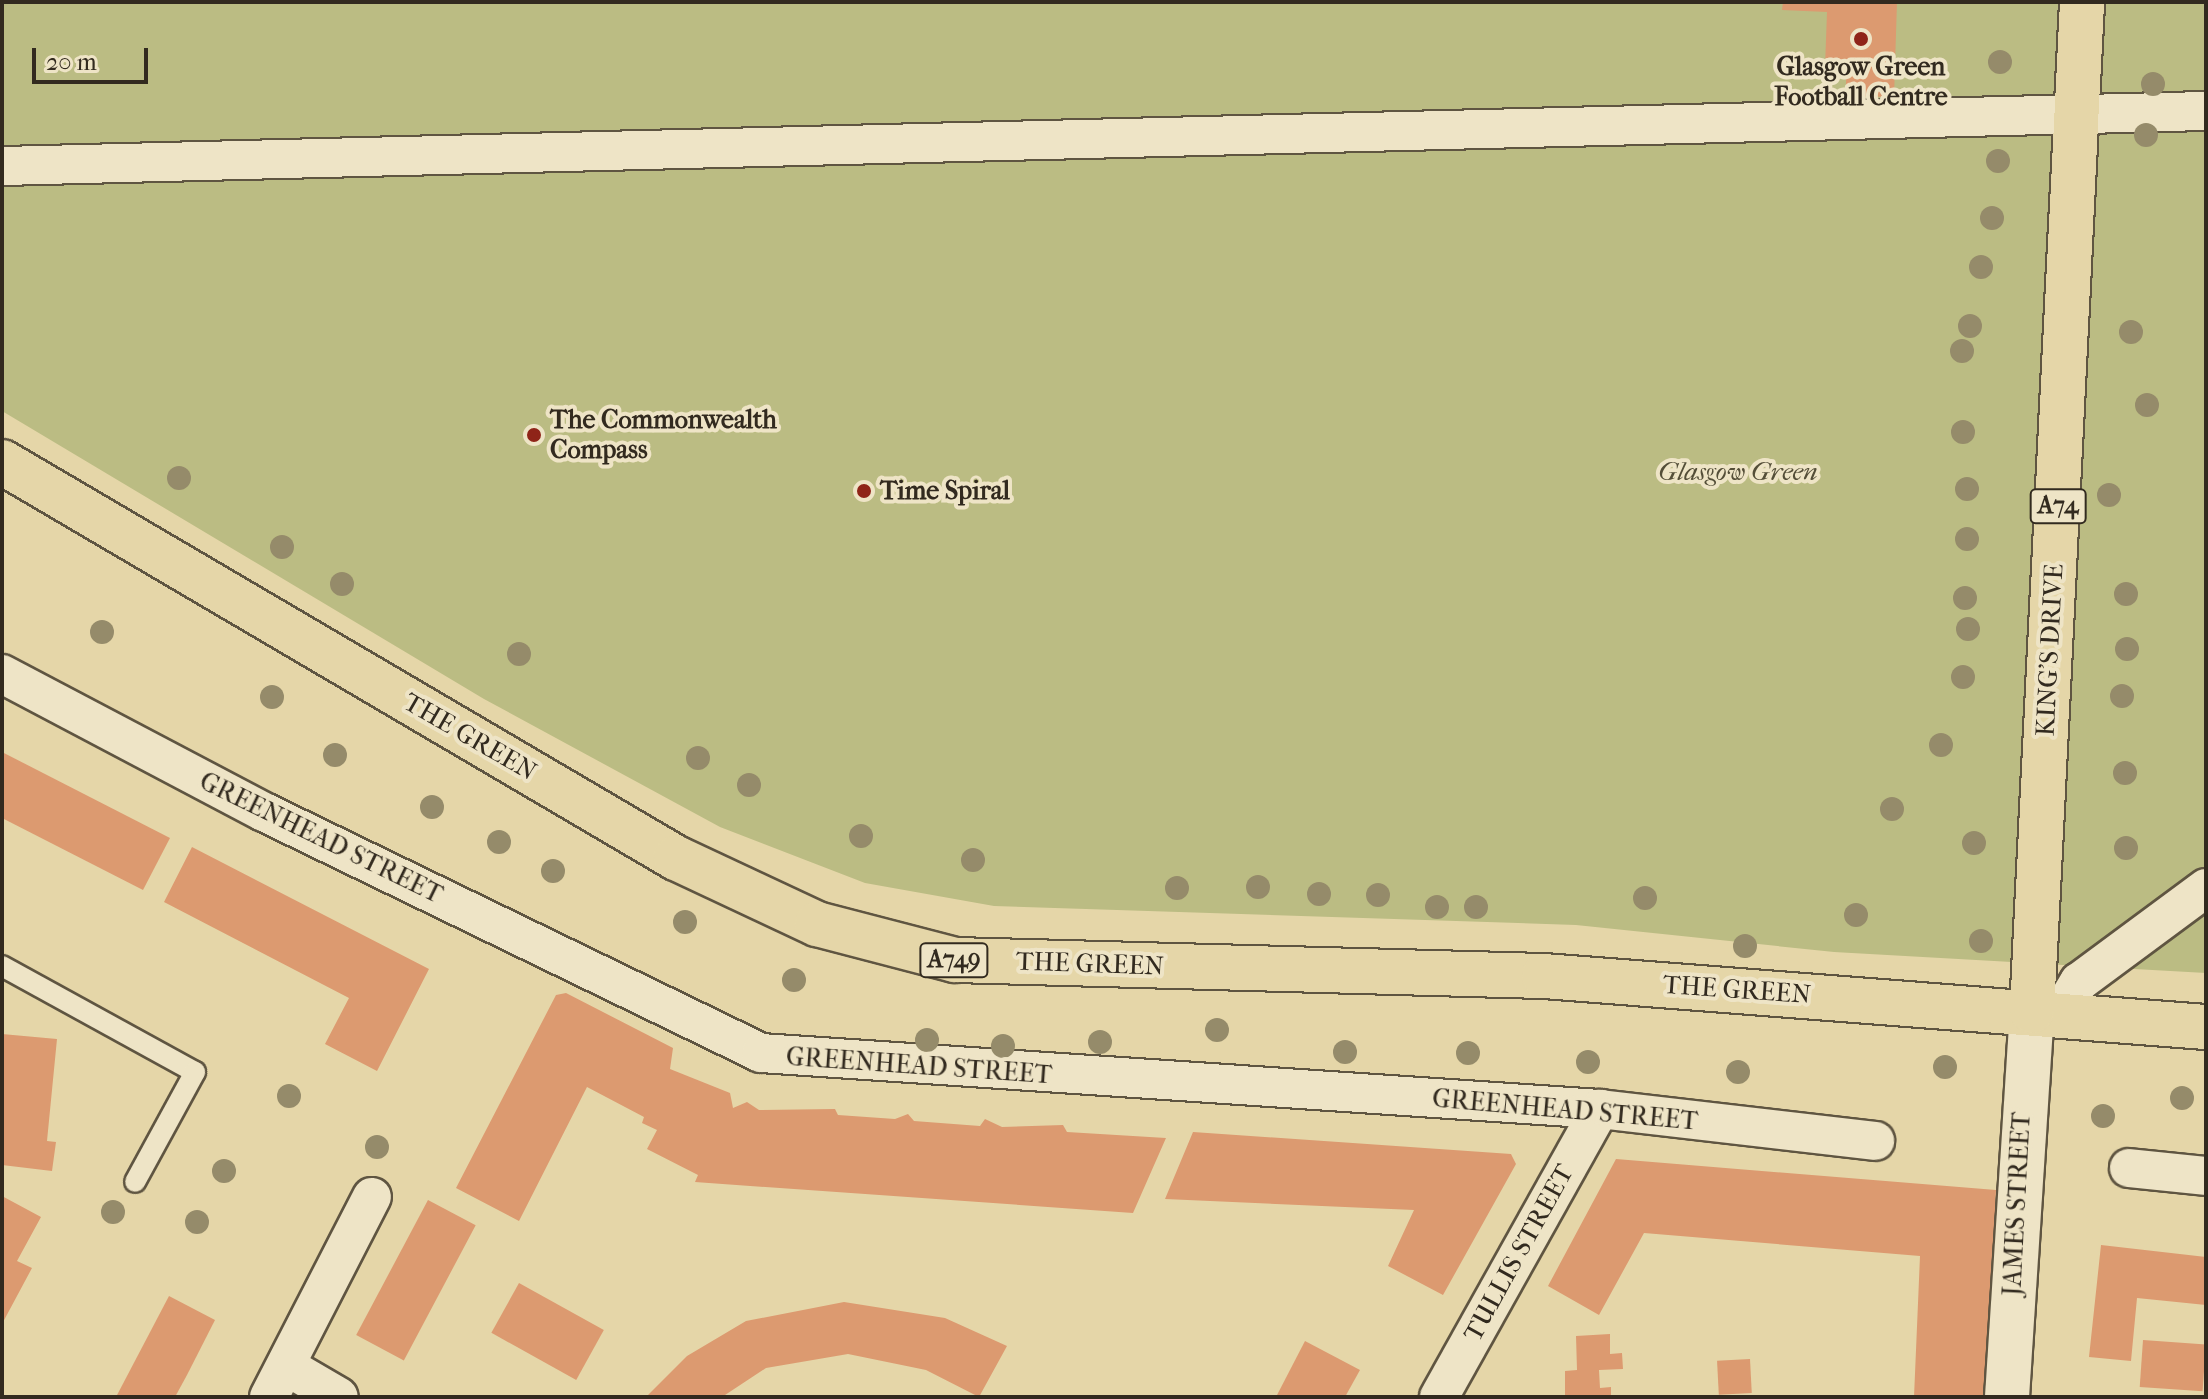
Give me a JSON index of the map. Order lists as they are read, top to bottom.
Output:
{
  "streets": {
    "main road": [
      "A74",
      "KING'S DRIVE",
      "THE GREEN",
      "A749"
    ],
    "street": ["GREENHEAD STREET", "JAMES STREET", "TULLIS STREET"]
  },
  "crossings": [
    ["KING'S DRIVE", "THE GREEN"],
    ["KING'S DRIVE", "JAMES STREET"],
    ["THE GREEN", "JAMES STREET"],
    ["GREENHEAD STREET", "TULLIS STREET"]
  ],
  "parks": ["Glasgow Green"],
  "places": ["Glasgow Green Football Centre", "The Commonwealth Compass", "Time Spiral"],
  "scale_bar": "20 m"
}
